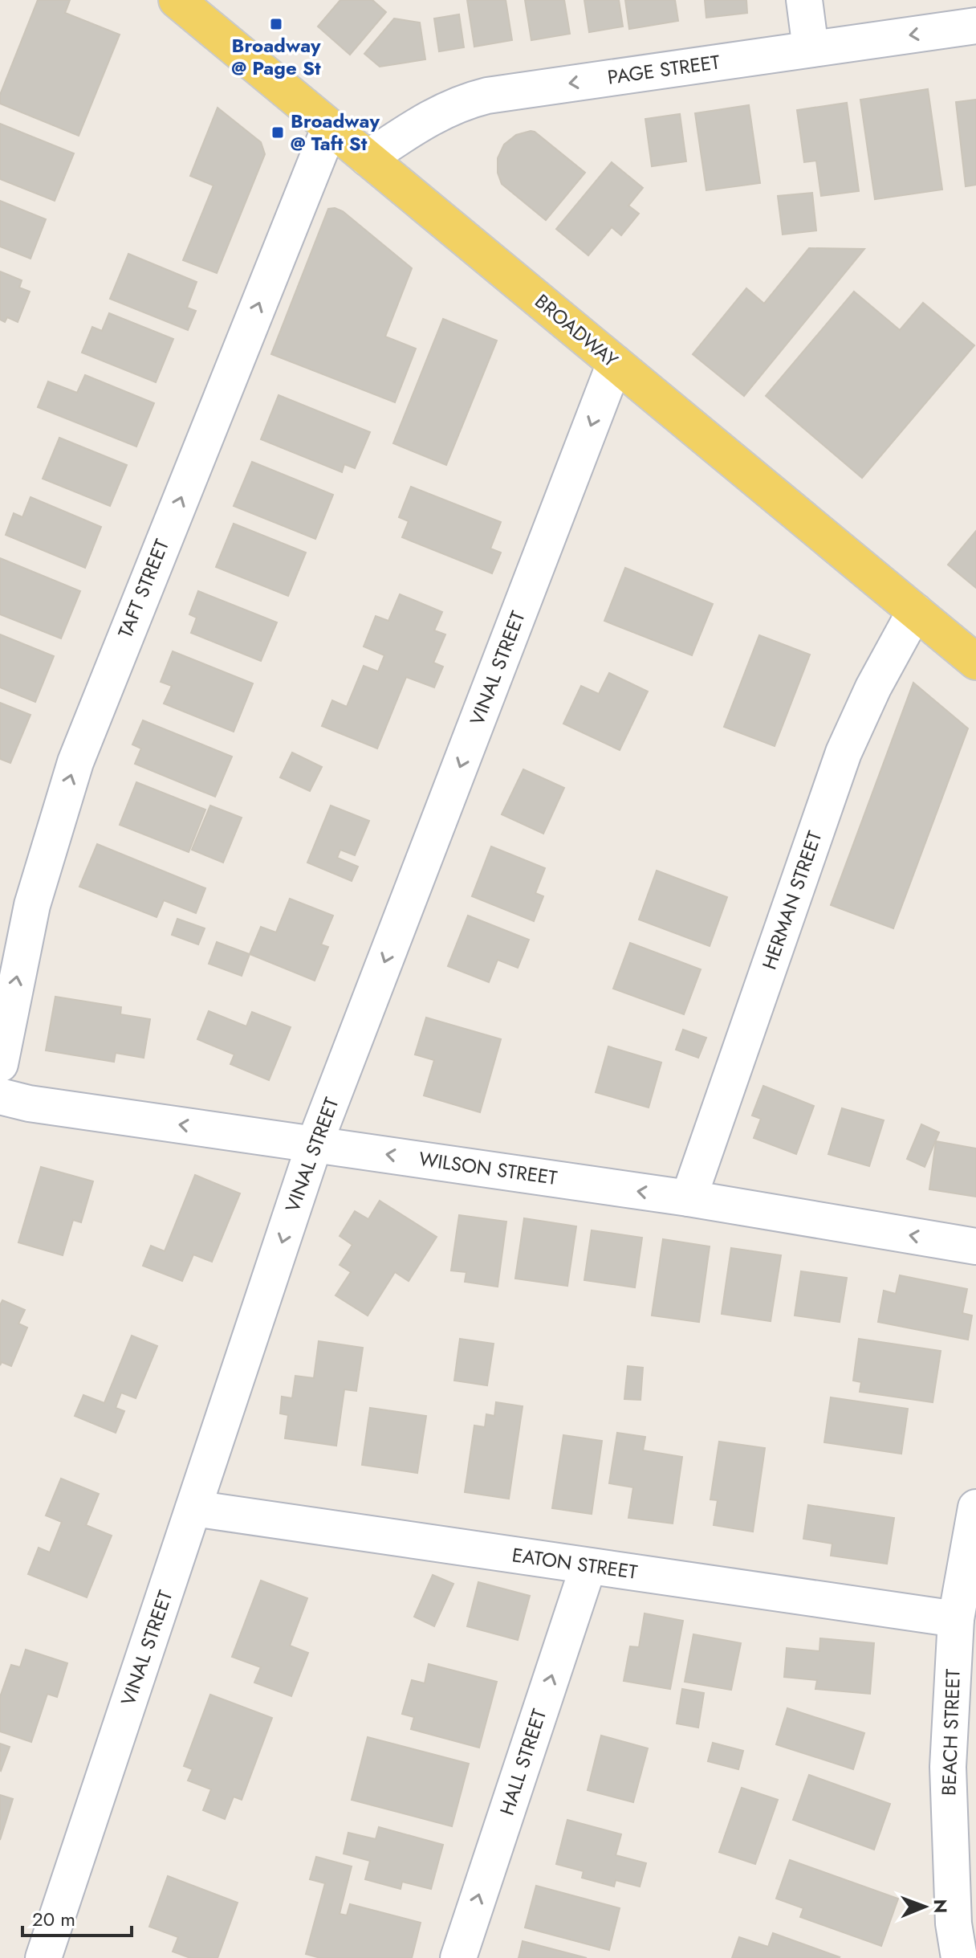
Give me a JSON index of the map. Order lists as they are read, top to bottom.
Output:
{
  "streets": {
    "main road": ["BROADWAY"],
    "street": [
      "PAGE STREET",
      "TAFT STREET",
      "VINAL STREET",
      "HERMAN STREET",
      "WILSON STREET",
      "EATON STREET",
      "BEACH STREET",
      "HALL STREET"
    ]
  },
  "crossings": [
    ["PAGE STREET", "BROADWAY"],
    ["BROADWAY", "TAFT STREET"],
    ["BROADWAY", "VINAL STREET"],
    ["BROADWAY", "HERMAN STREET"],
    ["VINAL STREET", "WILSON STREET"],
    ["VINAL STREET", "EATON STREET"],
    ["HERMAN STREET", "WILSON STREET"],
    ["EATON STREET", "BEACH STREET"],
    ["EATON STREET", "HALL STREET"]
  ],
  "one_way": [
    "PAGE STREET",
    "TAFT STREET",
    "VINAL STREET",
    "WILSON STREET",
    "HALL STREET"
  ],
  "places": {
    "transit": ["Broadway @ Page St", "Broadway @ Taft St"]
  },
  "scale_bar": "20 m",
  "north": "right"
}
